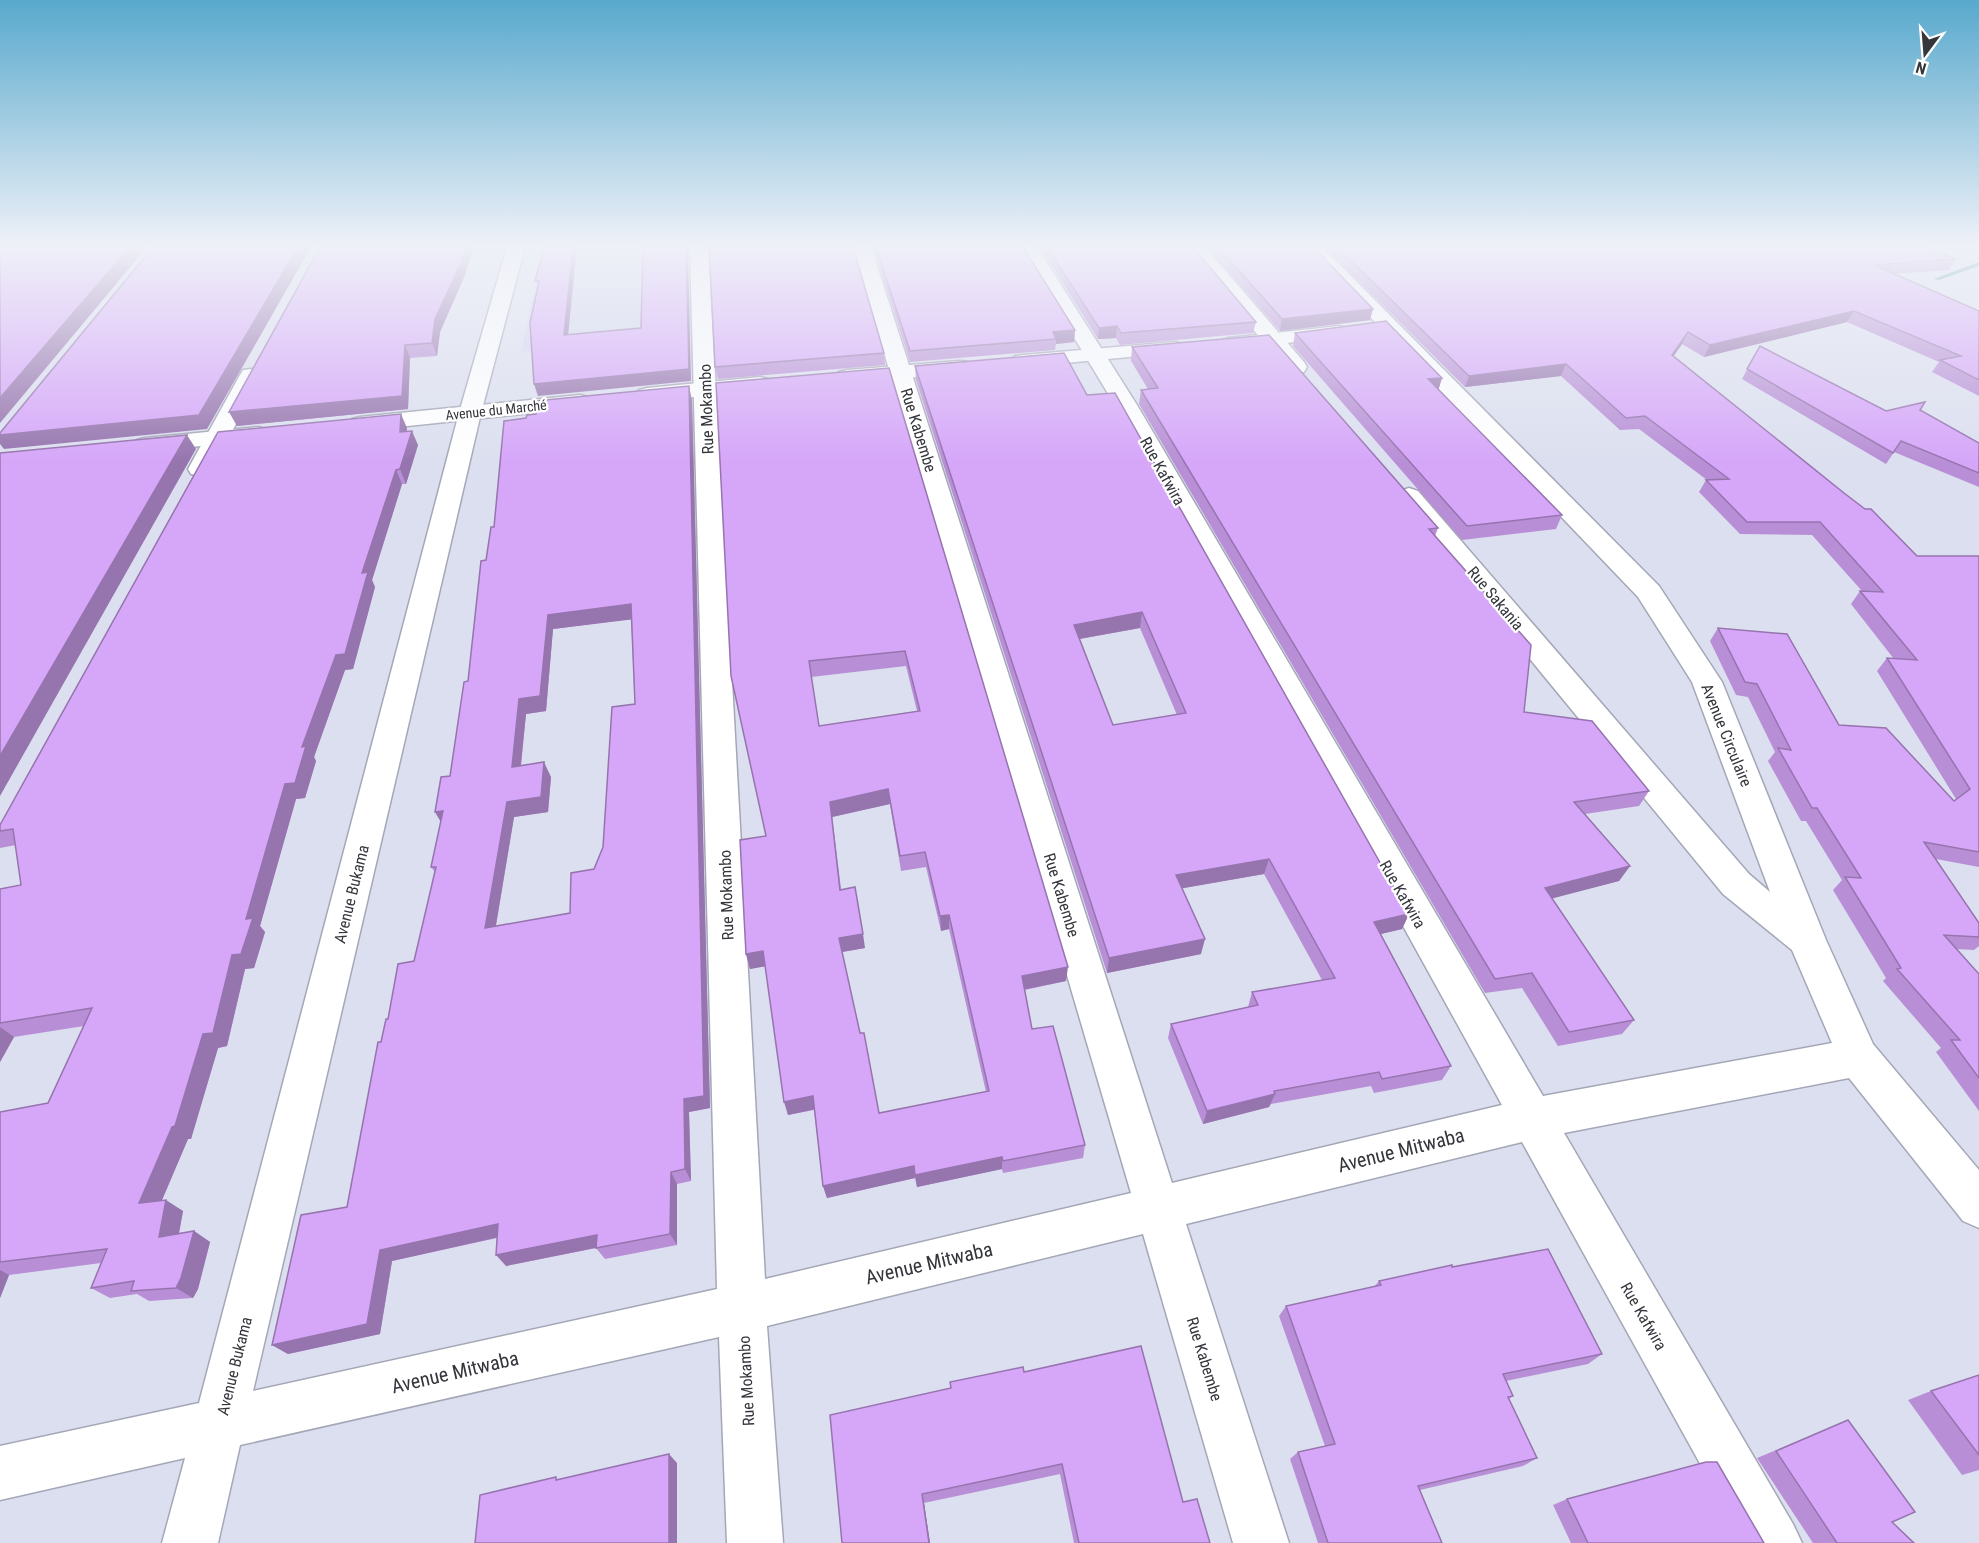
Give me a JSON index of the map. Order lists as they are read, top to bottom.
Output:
{
  "streets": {
    "street": [
      "Rue Mokambo",
      "Avenue du Marché",
      "Rue Kabembe",
      "Rue Kafwira",
      "Rue Sakania",
      "Avenue Circulaire",
      "Avenue Bukama",
      "Avenue Mitwaba"
    ]
  },
  "crossings": [
    ["Rue Mokambo", "Avenue Mitwaba"],
    ["Avenue du Marché", "Avenue Bukama"],
    ["Rue Kabembe", "Avenue Mitwaba"],
    ["Rue Kafwira", "Avenue Mitwaba"],
    ["Rue Sakania", "Avenue Circulaire"],
    ["Avenue Circulaire", "Avenue Mitwaba"],
    ["Avenue Bukama", "Avenue Mitwaba"]
  ],
  "north": "bottom"
}
